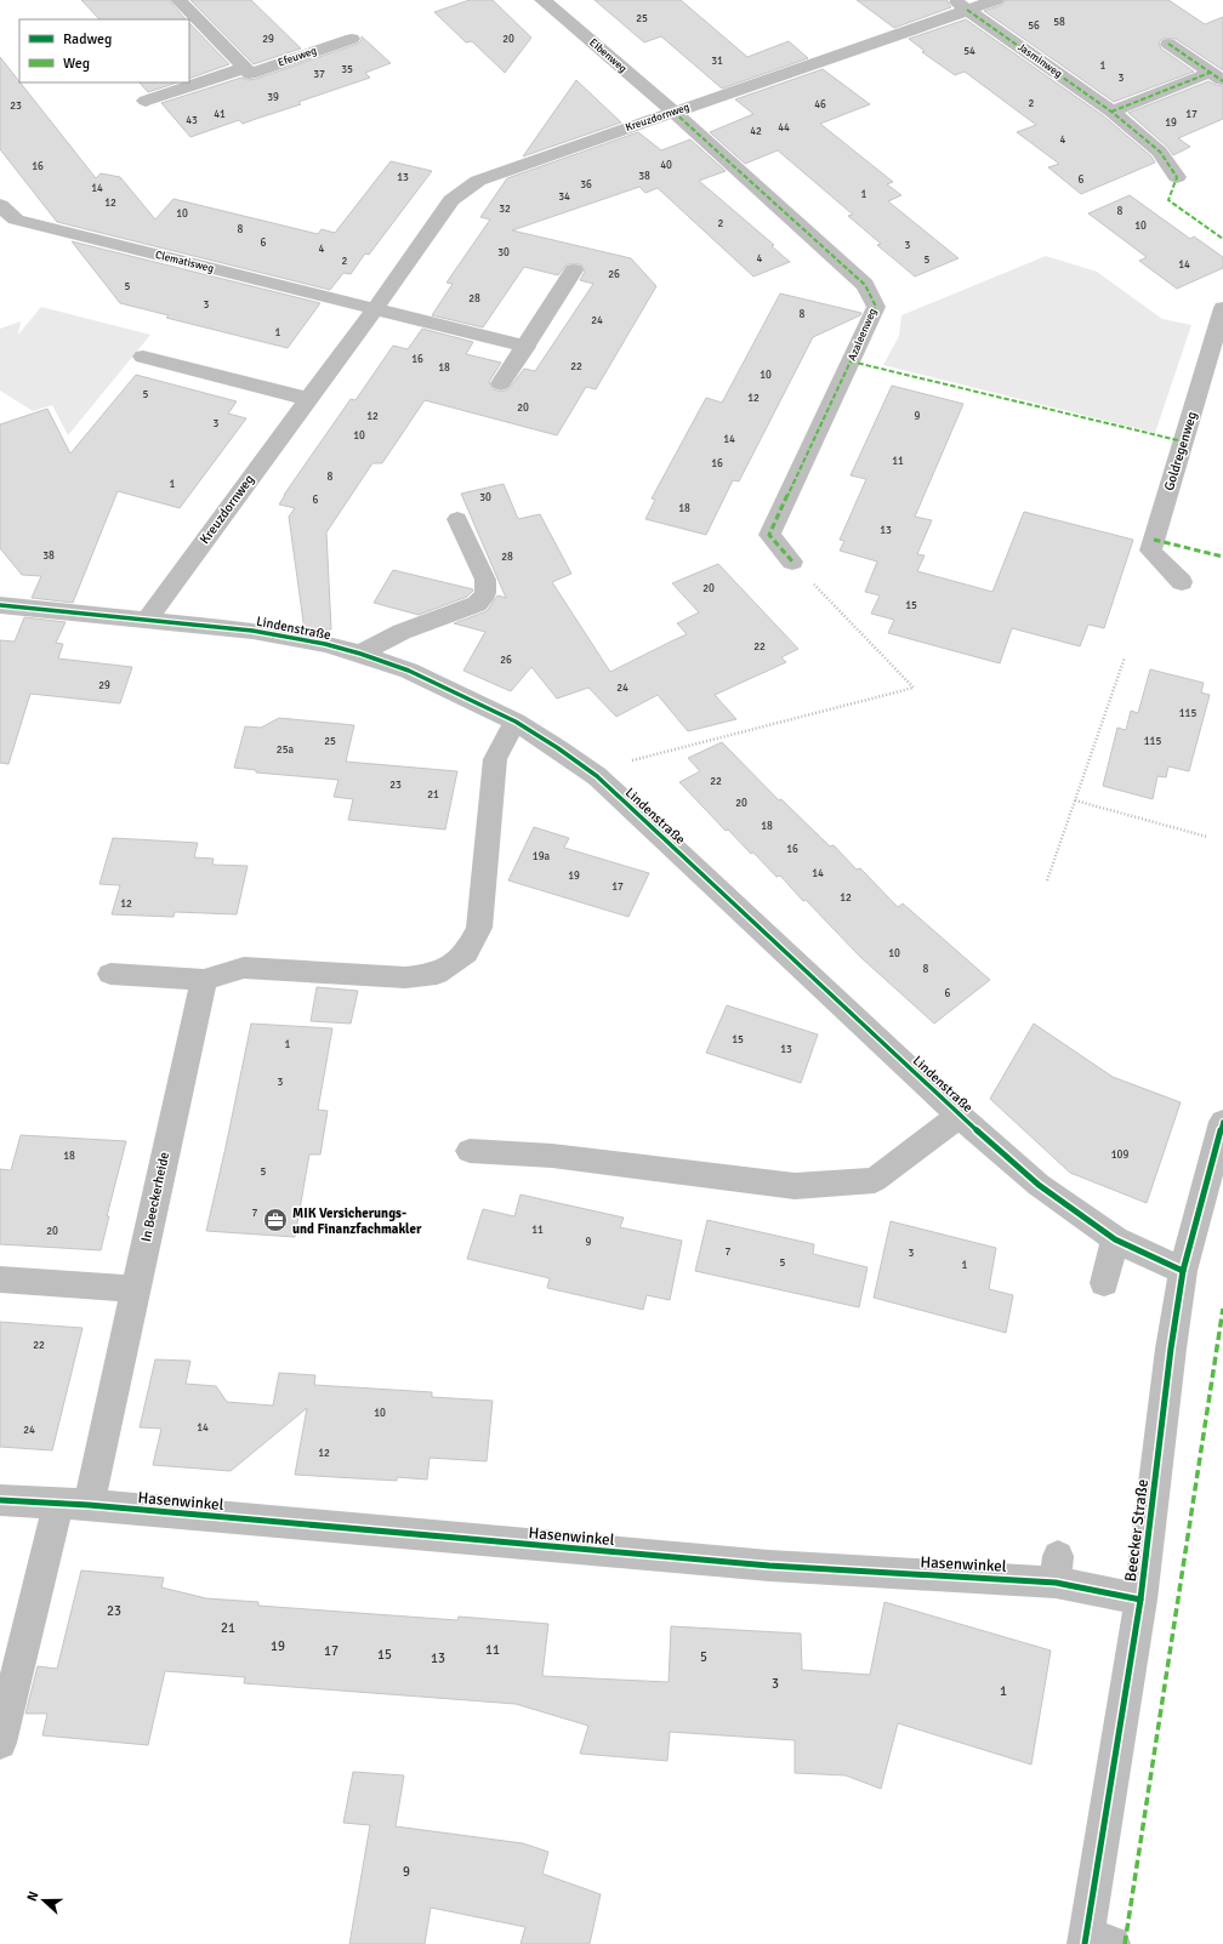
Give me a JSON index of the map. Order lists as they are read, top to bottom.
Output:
{
  "streets": {
    "street": [
      "Eibenweg",
      "Efeuweg",
      "Jasminweg",
      "Kreuzdornweg",
      "Clematisweg",
      "Azaleenweg",
      "Goldregenweg",
      "Lindenstraße",
      "In Beeckerheide",
      "Hasenwinkel",
      "Beecker Straße"
    ]
  },
  "crossings": [
    ["Eibenweg", "Kreuzdornweg"],
    ["Eibenweg", "Azaleenweg"],
    ["Jasminweg", "Kreuzdornweg"],
    ["Kreuzdornweg", "Clematisweg"],
    ["Kreuzdornweg", "Azaleenweg"],
    ["Kreuzdornweg", "Lindenstraße"],
    ["Lindenstraße", "Beecker Straße"],
    ["In Beeckerheide", "Hasenwinkel"],
    ["Hasenwinkel", "Beecker Straße"]
  ],
  "places": {
    "office": ["MIK Versicherungs- und Finanzfachmakler"]
  },
  "house_numbers": [
    "25",
    "58",
    "56",
    "29",
    "20",
    "54",
    "31",
    "1",
    "35",
    "37",
    "3",
    "39",
    "2",
    "46",
    "23",
    "41",
    "17",
    "43",
    "19",
    "44",
    "42",
    "4",
    "40",
    "16",
    "38",
    "13",
    "6",
    "36",
    "14",
    "1",
    "34",
    "12",
    "32",
    "8",
    "10",
    "2",
    "10",
    "8",
    "6",
    "3",
    "4",
    "30",
    "4",
    "5",
    "2",
    "14",
    "26",
    "5",
    "28",
    "3",
    "8",
    "24",
    "1",
    "16",
    "22",
    "18",
    "10",
    "5",
    "12",
    "20",
    "12",
    "9",
    "3",
    "10",
    "14",
    "11",
    "16",
    "8",
    "1",
    "30",
    "6",
    "18",
    "13",
    "38",
    "28",
    "20",
    "15",
    "22",
    "26",
    "29",
    "24",
    "115",
    "25",
    "115",
    "25a",
    "22",
    "23",
    "21",
    "20",
    "18",
    "16",
    "19a",
    "14",
    "19",
    "17",
    "12",
    "12",
    "10",
    "8",
    "6",
    "15",
    "1",
    "13",
    "3",
    "109",
    "18",
    "5",
    "7",
    "11",
    "20",
    "9",
    "7",
    "3",
    "5",
    "1",
    "22",
    "10",
    "14",
    "24",
    "12",
    "23",
    "21",
    "19",
    "11",
    "17",
    "15",
    "5",
    "13",
    "3",
    "1",
    "9"
  ],
  "legend": ["Radweg", "Weg"],
  "north": "left"
}
